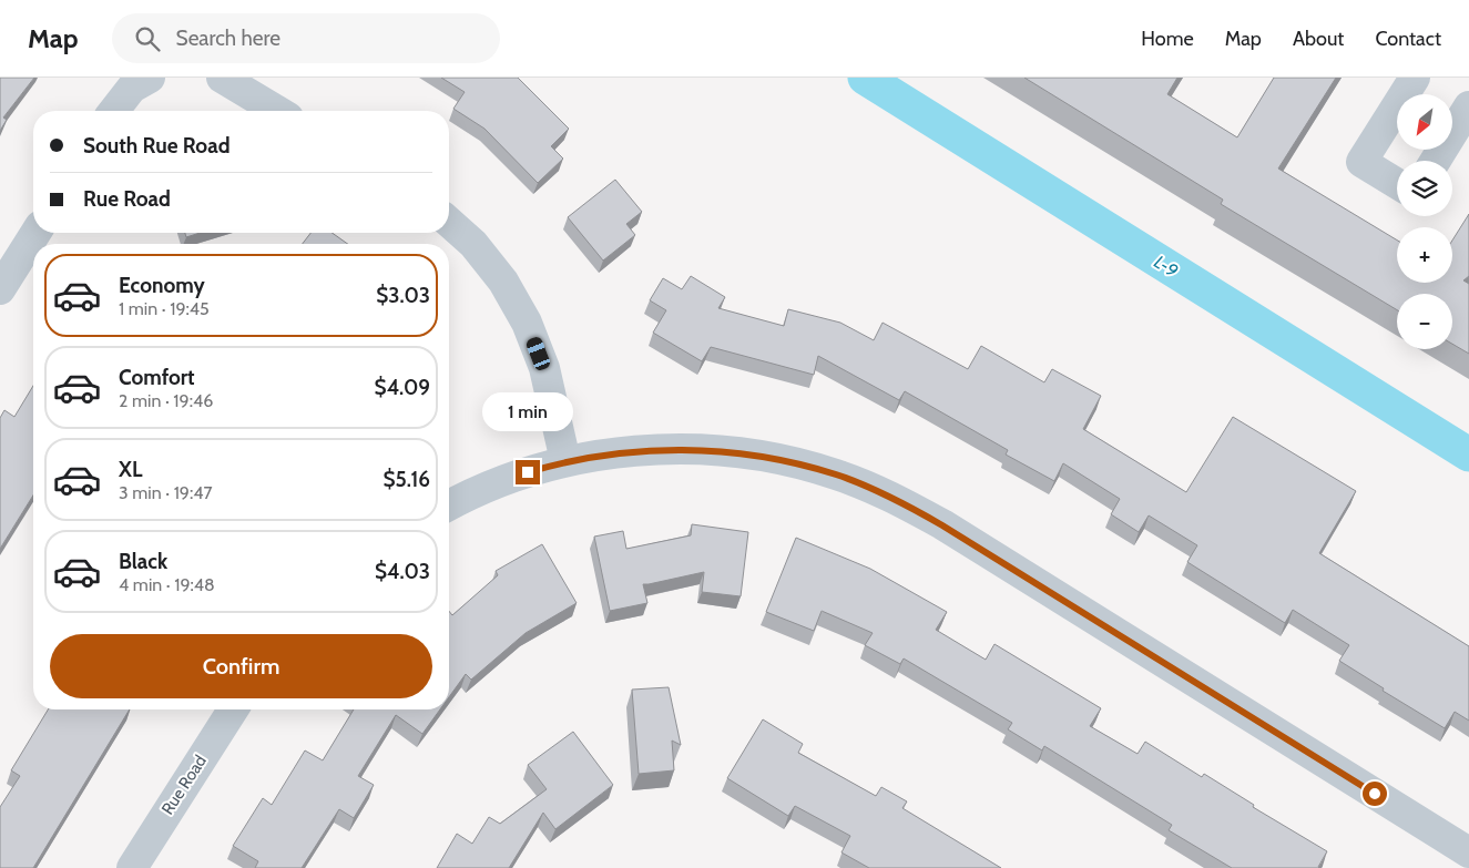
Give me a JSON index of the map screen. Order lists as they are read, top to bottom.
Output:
{
  "streets": {
    "street": ["Rue Road"]
  },
  "water": ["L-9"],
  "north": "bottom left",
  "page": {
    "header": "Map",
    "search": "Search here",
    "nav": [
      "Home",
      "Map",
      "About",
      "Contact"
    ],
    "map_buttons": ["+", "−"],
    "banner": ["South Rue Road", "Rue Road"],
    "list": [
      {
        "name": "Economy",
        "note": "1 min · 19:45",
        "value": "$3.03"
      },
      {
        "name": "Comfort",
        "note": "2 min · 19:46",
        "value": "$4.09"
      },
      {
        "name": "XL",
        "note": "3 min · 19:47",
        "value": "$5.16"
      },
      {
        "name": "Black",
        "note": "4 min · 19:48",
        "value": "$4.03"
      }
    ],
    "bubble": "1 min",
    "buttons": "Confirm"
  }
}
